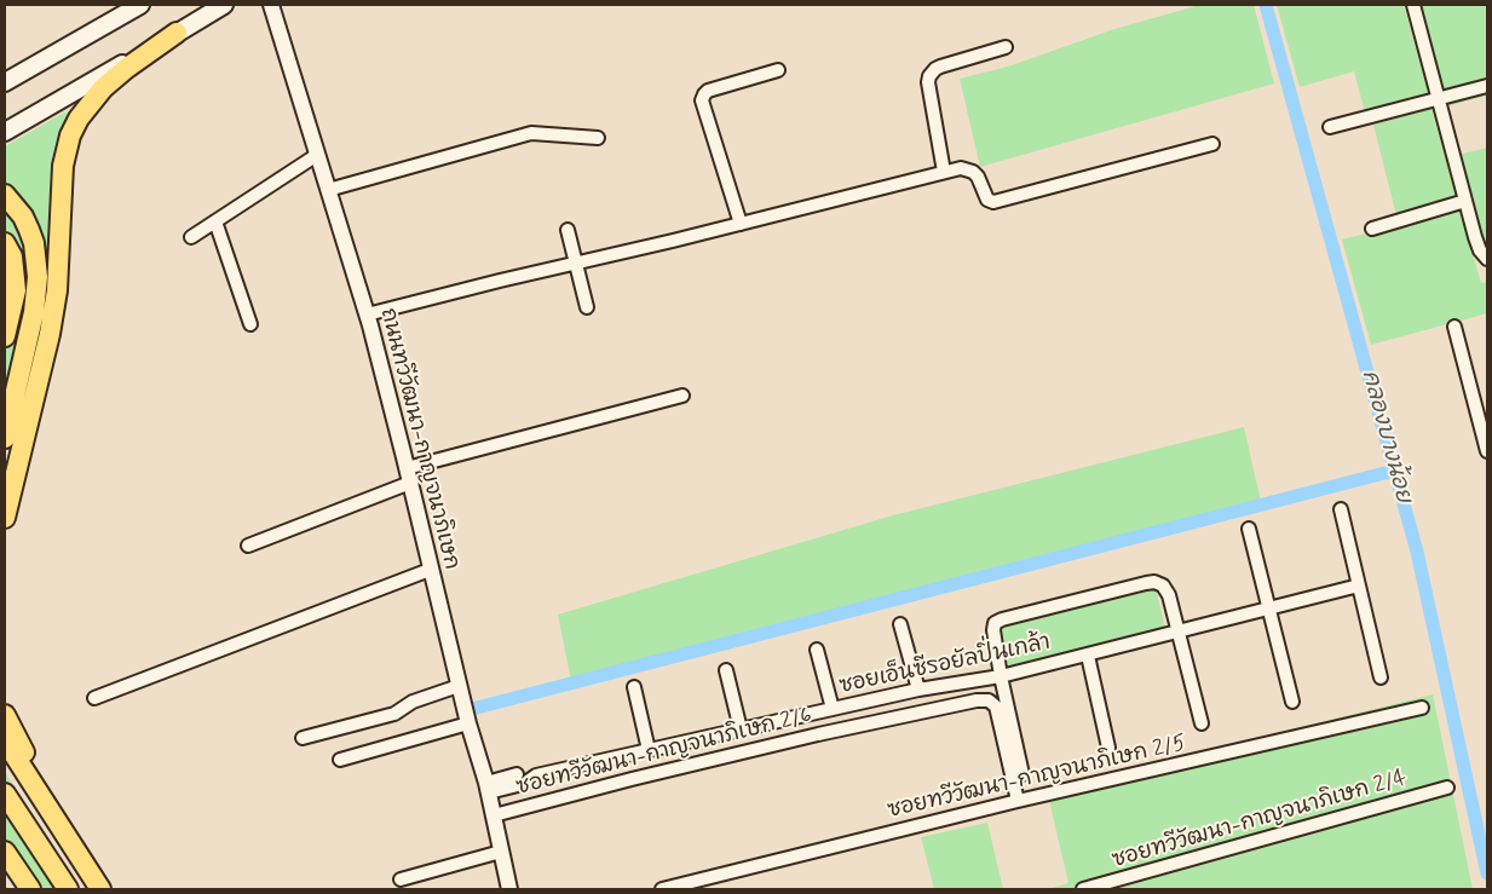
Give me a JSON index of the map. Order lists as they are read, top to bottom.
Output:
{
  "streets": {
    "street": [
      "ถนนทวีวัฒนา-กาญจนาภิเษก",
      "ซอยเอ็นซีรอยัลปิ่นเกล้า",
      "ซอยทวีวัฒนา-กาญจนาภิเษก 2/6",
      "ซอยทวีวัฒนา-กาญจนาภิเษก 2/5",
      "ซอยทวีวัฒนา-กาญจนาภิเษก 2/4"
    ]
  },
  "crossings": [
    ["ถนนทวีวัฒนา-กาญจนาภิเษก", "ซอยเอ็นซีรอยัลปิ่นเกล้า"],
    ["ถนนทวีวัฒนา-กาญจนาภิเษก", "ซอยทวีวัฒนา-กาญจนาภิเษก 2/6"],
    ["ซอยทวีวัฒนา-กาญจนาภิเษก 2/6", "ซอยทวีวัฒนา-กาญจนาภิเษก 2/5"]
  ],
  "water": ["คลองบางน้อย"]
}
